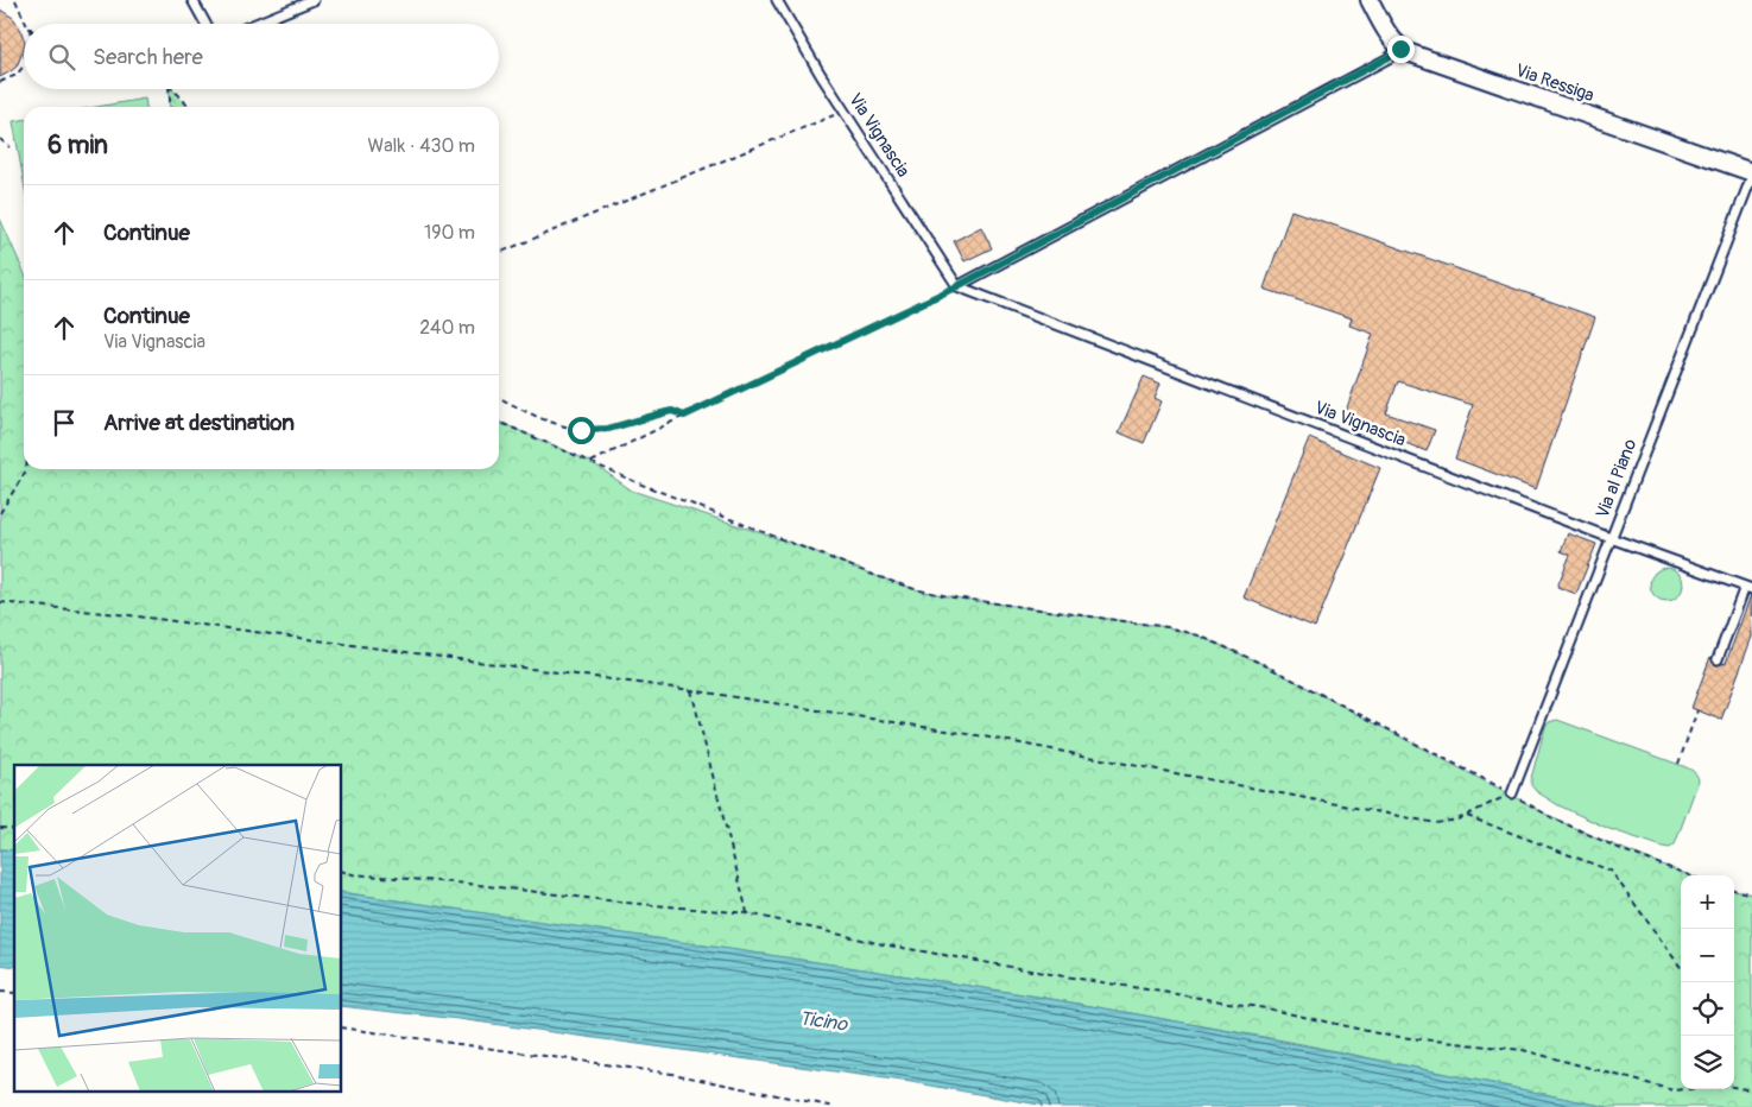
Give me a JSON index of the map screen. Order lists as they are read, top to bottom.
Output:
{
  "streets": {
    "street": ["Via Ressiga"],
    "lane": ["Via Vignascia", "Via al Piano"]
  },
  "crossings": [
    ["Via Ressiga", "Via al Piano"],
    ["Via Vignascia", "Via al Piano"]
  ],
  "water": ["Ticino"],
  "page": {
    "search": "Search here",
    "heading": ["6 min", "Walk · 430 m"],
    "list": [
      ["Continue", "190 m"],
      ["Continue", "Via Vignascia", "240 m"],
      "Arrive at destination"
    ],
    "map_buttons": ["+", "−"]
  }
}
